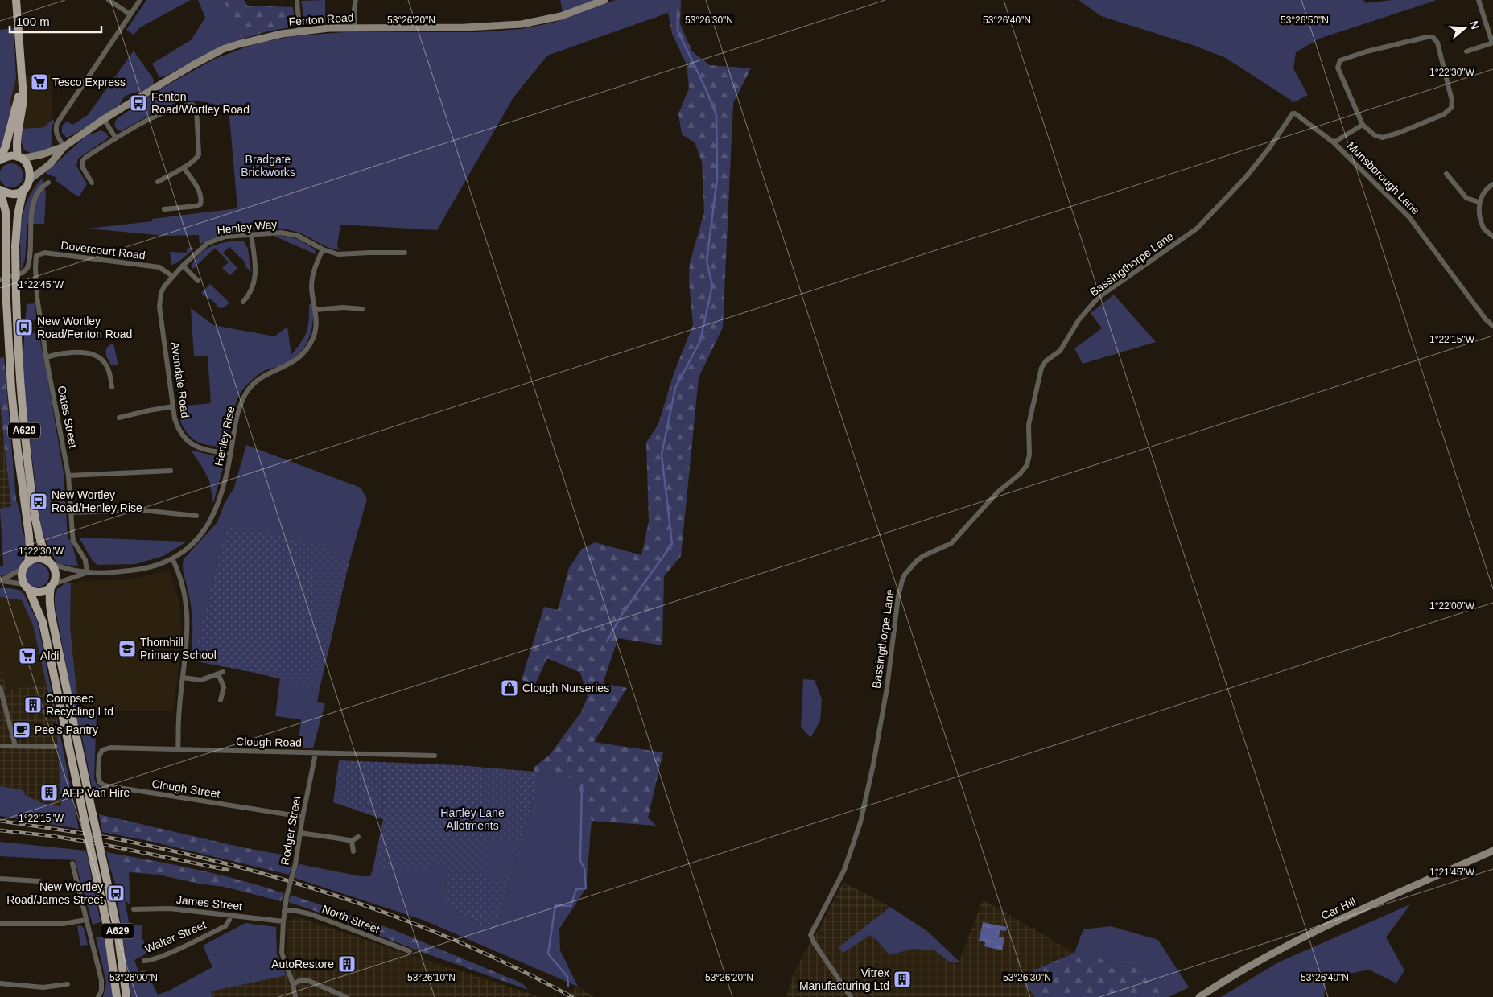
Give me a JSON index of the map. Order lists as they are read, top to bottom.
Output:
{
  "streets": {
    "main road": ["A629"],
    "street": [
      "Fenton Road",
      "Munsborough Lane",
      "Henley Way",
      "Dovercourt Road",
      "Bassingthorpe Lane",
      "Avondale Road",
      "Oates Street",
      "Henley Rise",
      "Clough Road",
      "Clough Street",
      "Rodger Street",
      "James Street",
      "Car Hill",
      "North Street",
      "Walter Street"
    ]
  },
  "crossings": [
    ["Fenton Road", "A629"],
    ["Munsborough Lane", "Bassingthorpe Lane"],
    ["Henley Way", "Dovercourt Road"],
    ["Henley Way", "Avondale Road"],
    ["Henley Way", "Henley Rise"],
    ["Dovercourt Road", "Avondale Road"],
    ["Dovercourt Road", "Oates Street"],
    ["Avondale Road", "Henley Rise"],
    ["Oates Street", "Henley Rise"],
    ["A629", "Henley Rise"],
    ["Clough Road", "Clough Street"],
    ["Clough Road", "Rodger Street"],
    ["Clough Street", "Rodger Street"],
    ["Rodger Street", "James Street"],
    ["Rodger Street", "North Street"],
    ["James Street", "Walter Street"]
  ],
  "parks": ["Bradgate Brickworks", "Hartley Lane Allotments"],
  "places": {
    "supermarket": ["Tesco Express", "Aldi"],
    "bus stop": [
      "Fenton Road/Wortley Road",
      "New Wortley Road/Fenton Road",
      "New Wortley Road/Henley Rise",
      "New Wortley Road/James Street"
    ],
    "school or university": ["Thornhill Primary School"],
    "shop": ["Clough Nurseries"],
    "building": [
      "Compsec Recycling Ltd",
      "AFP Van Hire",
      "AutoRestore",
      "Vitrex Manufacturing Ltd"
    ],
    "cafe": ["Pee's Pantry"]
  },
  "scale_bar": "100 m",
  "north": "right",
  "coordinates": [
    "53°26'20\"N",
    "53°26'30\"N",
    "53°26'40\"N",
    "53°26'50\"N",
    "1°22'30\"W",
    "1°22'45\"W",
    "1°22'15\"W",
    "1°22'00\"W",
    "1°21'45\"W",
    "53°26'00\"N",
    "53°26'10\"N"
  ]
}
